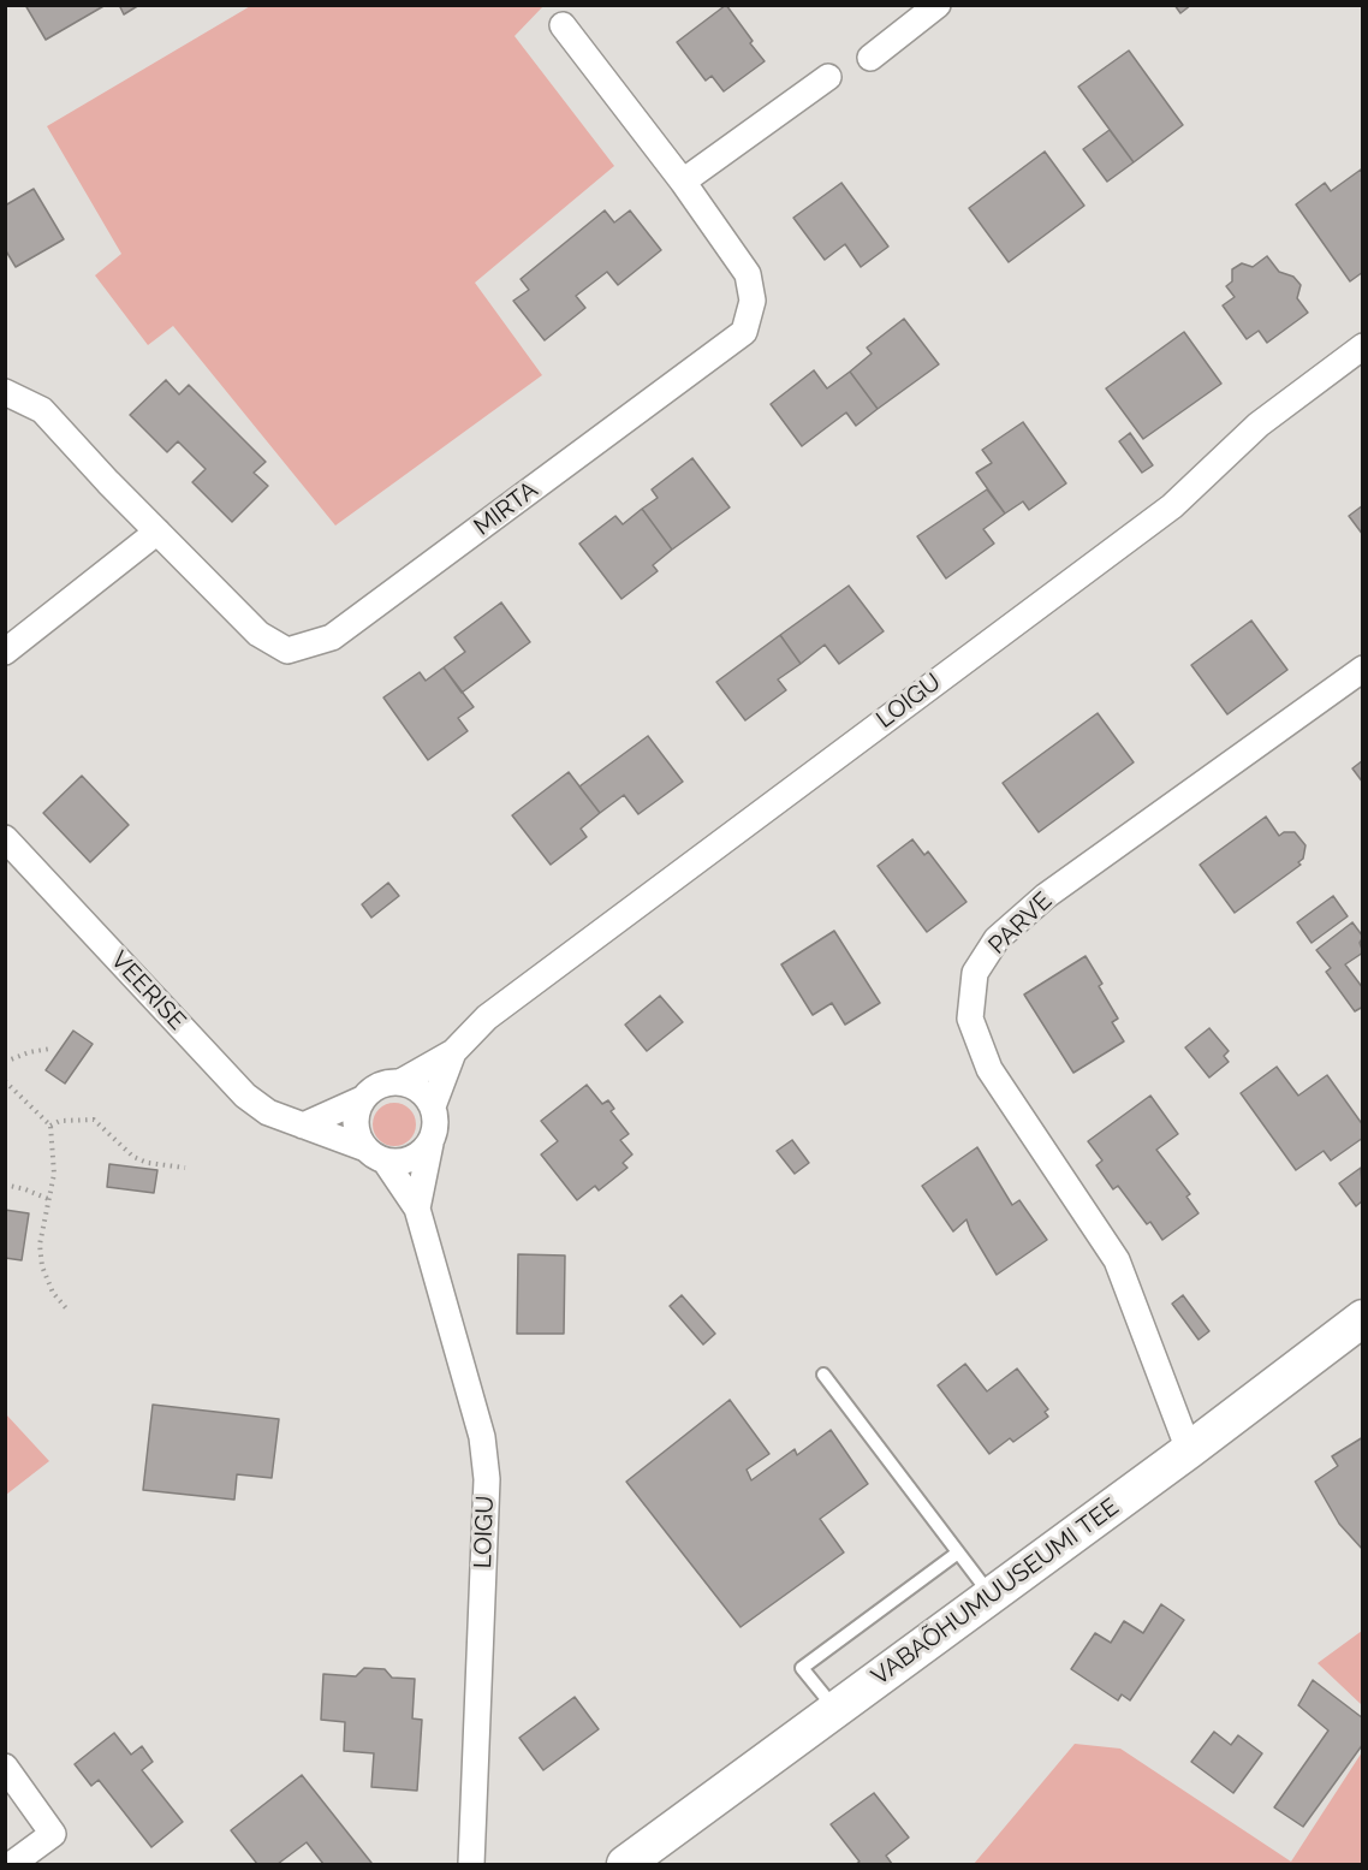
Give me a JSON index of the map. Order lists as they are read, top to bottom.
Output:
{
  "streets": {
    "street": [
      "MIRTA",
      "LOIGU",
      "PARVE",
      "VEERISE",
      "VABAÕHUMUUSEUMI TEE"
    ]
  },
  "crossings": [
    ["LOIGU", "VEERISE"],
    ["PARVE", "VABAÕHUMUUSEUMI TEE"]
  ]
}
